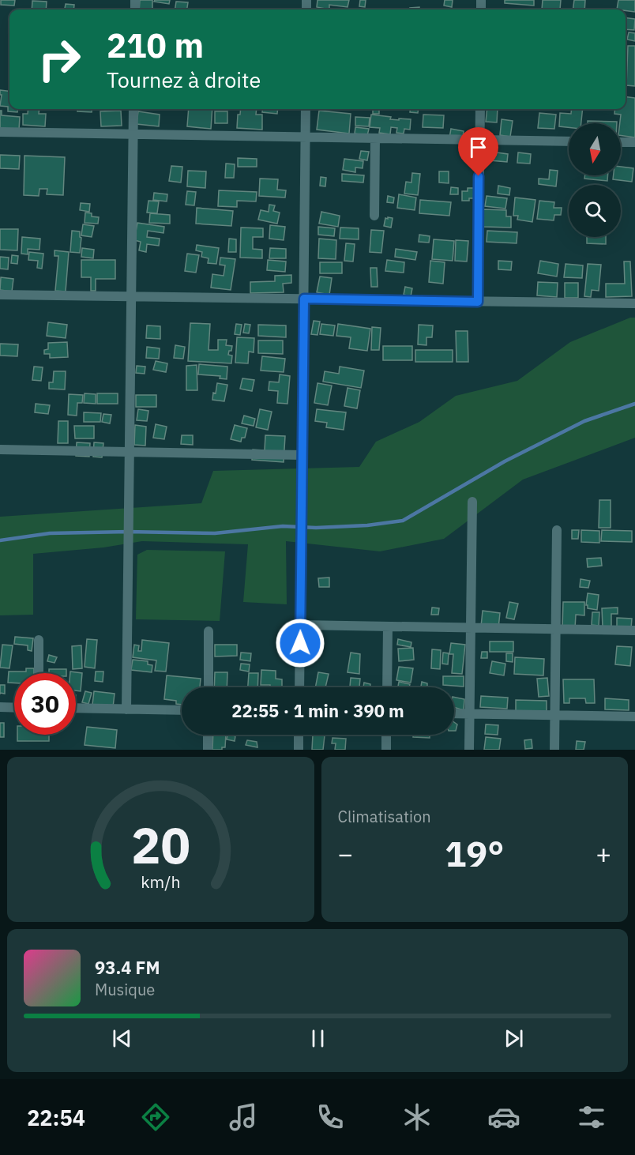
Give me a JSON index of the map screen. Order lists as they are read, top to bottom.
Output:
{
  "north": "bottom",
  "page": {
    "turn": ["210 m", "Tournez à droite"],
    "limit": "30",
    "trip": "22:55 · 1 min · 390 m",
    "tile": "Climatisation",
    "heat": ["−", "19°", "+"],
    "song": ["93.4 FM", "Musique"],
    "tabs": "22:54",
    "gauge": ["20", "km/h"]
  }
}
